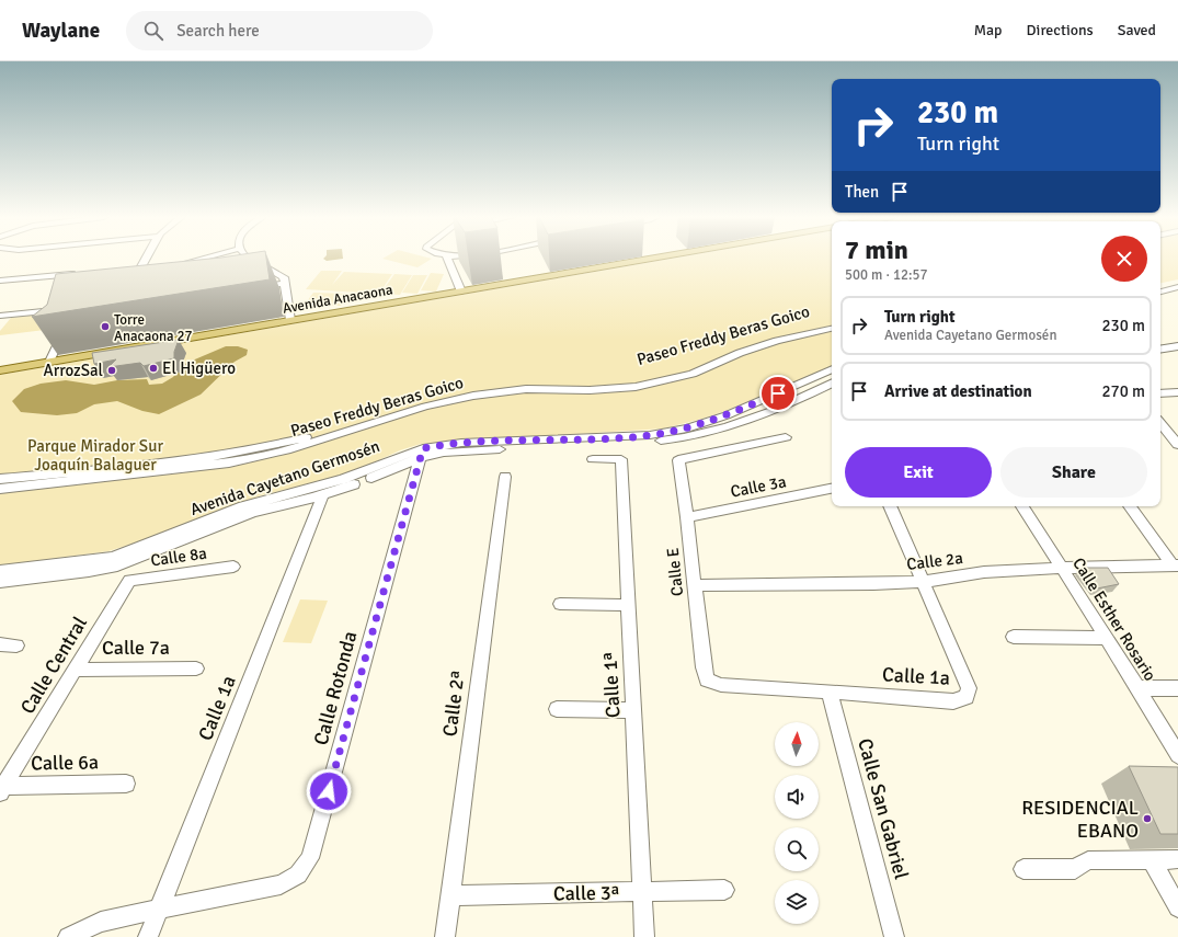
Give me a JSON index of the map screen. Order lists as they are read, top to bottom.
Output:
{
  "streets": {
    "main road": ["Avenida Anacaona"],
    "street": [
      "Paseo Freddy Beras Goico",
      "Avenida Cayetano Germosén",
      "Calle 3a",
      "Calle 8a",
      "Calle 2a",
      "Calle E",
      "Calle Esther Rosario",
      "Calle 7a",
      "Calle Central",
      "Calle 1a",
      "Calle 1ª",
      "Calle Rotonda",
      "Calle 2ª",
      "Calle 6a",
      "Calle San Gabriel",
      "Calle 3ª"
    ]
  },
  "crossings": [
    ["Avenida Cayetano Germosén", "Calle 1a"],
    ["Avenida Cayetano Germosén", "Calle Rotonda"],
    ["Calle 3a", "Calle E"],
    ["Calle 8a", "Calle Central"],
    ["Calle 2a", "Calle E"],
    ["Calle 2a", "Calle Esther Rosario"],
    ["Calle 2a", "Calle 1a"],
    ["Calle E", "Calle 1a"],
    ["Calle 7a", "Calle Central"],
    ["Calle Central", "Calle 6a"],
    ["Calle 1a", "Calle Rotonda"],
    ["Calle 1a", "Calle San Gabriel"],
    ["Calle 1ª", "Calle 3ª"],
    ["Calle 2ª", "Calle 3ª"]
  ],
  "parks": ["Parque Mirador Sur Joaquín Balaguer"],
  "places": [
    "Torre Anacaona 27",
    "El Higüero",
    "ArrozSal",
    "RESIDENCIAL EBANO"
  ],
  "north": "top",
  "page": {
    "header": "Waylane",
    "search": "Search here",
    "nav": ["Map", "Directions", "Saved"],
    "turn": ["230 m", "Turn right"],
    "then": "Then",
    "heading": ["7 min", "500 m · 12:57"],
    "list": [
      {
        "name": "Turn right",
        "note": "Avenida Cayetano Germosén",
        "value": "230 m"
      },
      {
        "name": "Arrive at destination",
        "value": "270 m"
      }
    ],
    "buttons": ["Exit", "Share"]
  }
}
